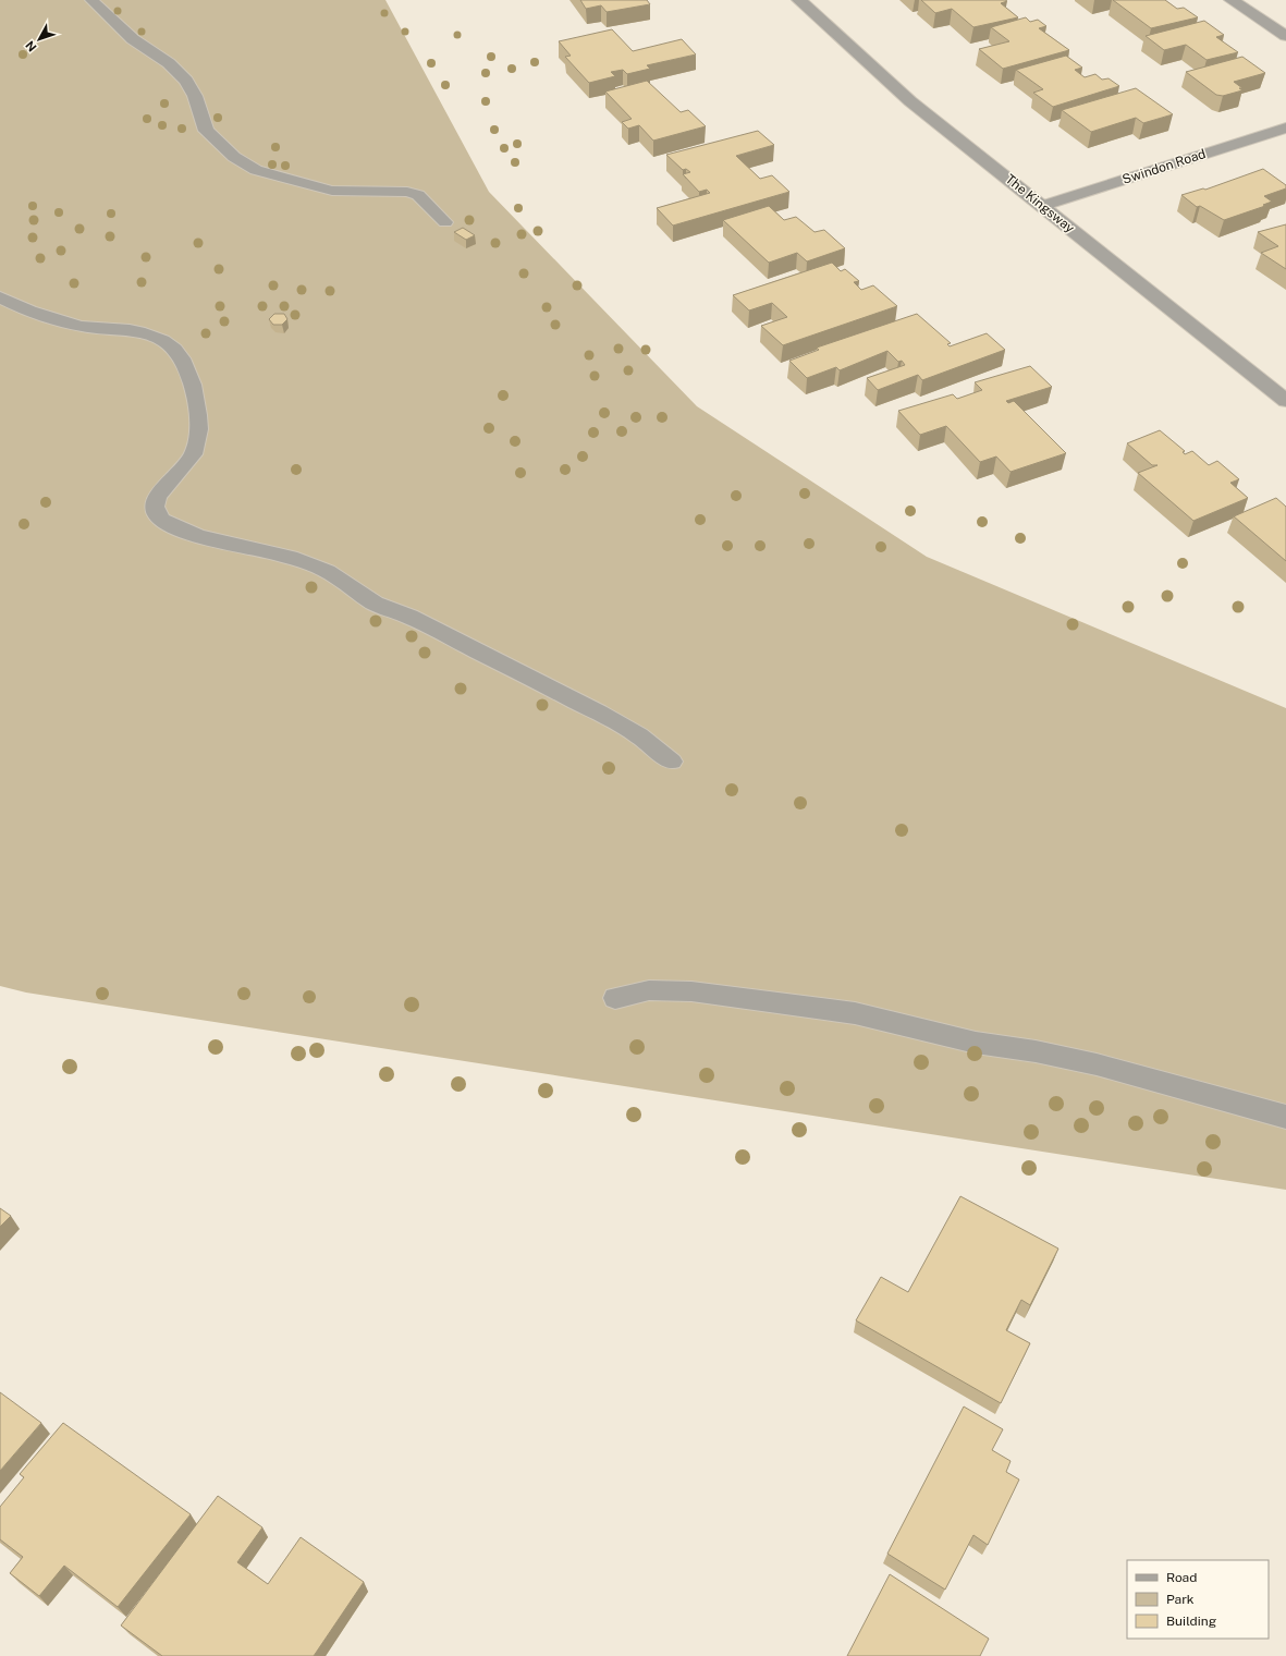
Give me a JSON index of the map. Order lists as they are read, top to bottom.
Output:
{
  "streets": {
    "street": ["Swindon Road", "The Kingsway"]
  },
  "crossings": [
    ["Swindon Road", "The Kingsway"]
  ],
  "legend": ["Road", "Park", "Building"],
  "north": "bottom left"
}
